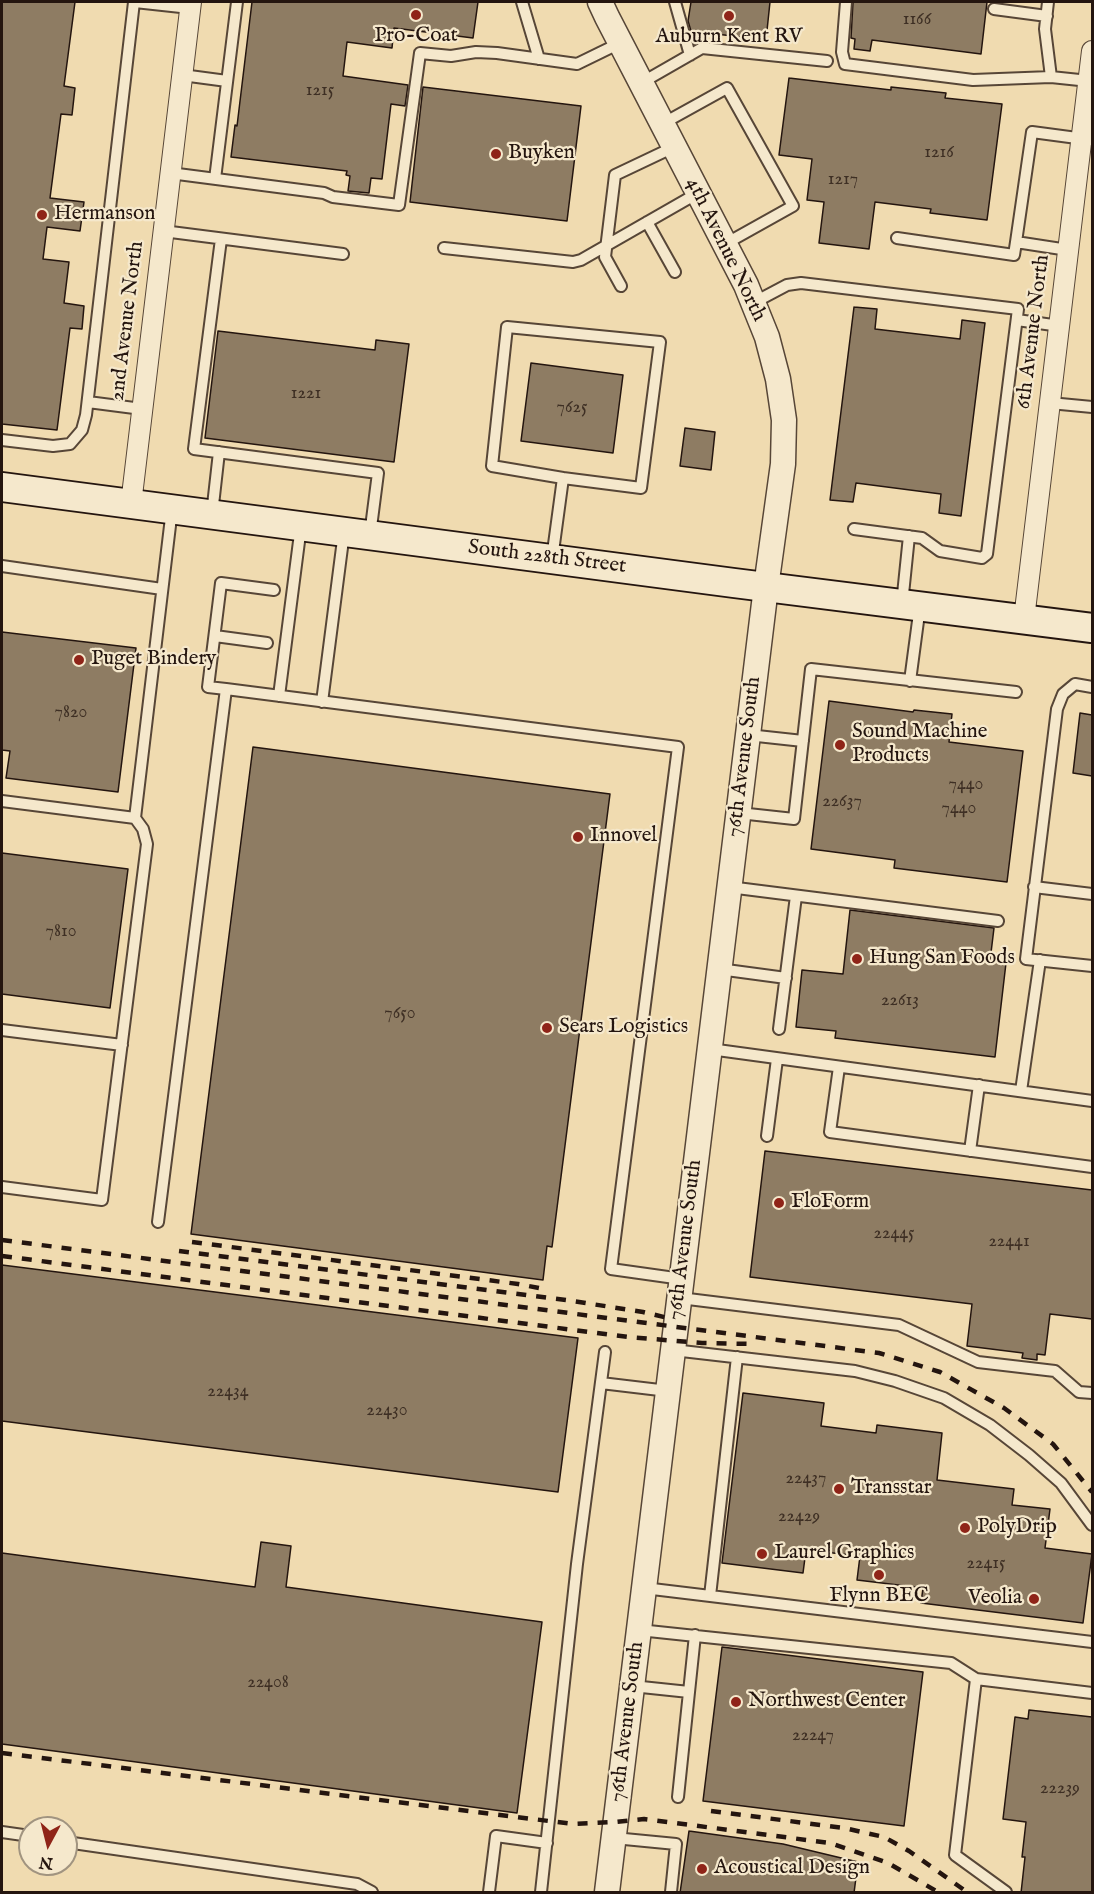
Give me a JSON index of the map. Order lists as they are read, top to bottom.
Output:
{
  "streets": {
    "main road": ["South 228th Street"],
    "street": [
      "4th Avenue North",
      "2nd Avenue North",
      "6th Avenue North",
      "76th Avenue South"
    ]
  },
  "crossings": [
    ["4th Avenue North", "South 228th Street"],
    ["4th Avenue North", "76th Avenue South"],
    ["2nd Avenue North", "South 228th Street"],
    ["6th Avenue North", "South 228th Street"],
    ["South 228th Street", "76th Avenue South"]
  ],
  "places": [
    "Pro-Coat",
    "Auburn Kent RV",
    "Buyken",
    "Hermanson",
    "Puget Bindery",
    "Sound Machine Products",
    "Innovel",
    "Hung San Foods",
    "Sears Logistics",
    "FloForm",
    "Transstar",
    "PolyDrip",
    "Laurel Graphics",
    "Flynn BEC",
    "Veolia",
    "Northwest Center",
    "Acoustical Design"
  ],
  "house_numbers": [
    "1166",
    "1215",
    "1216",
    "1217",
    "1221",
    "7625",
    "7820",
    "7440",
    "22637",
    "7440",
    "7810",
    "22613",
    "7650",
    "22445",
    "22441",
    "22434",
    "22430",
    "22437",
    "22429",
    "22415",
    "22408",
    "22247",
    "22239"
  ],
  "north": "bottom"
}
